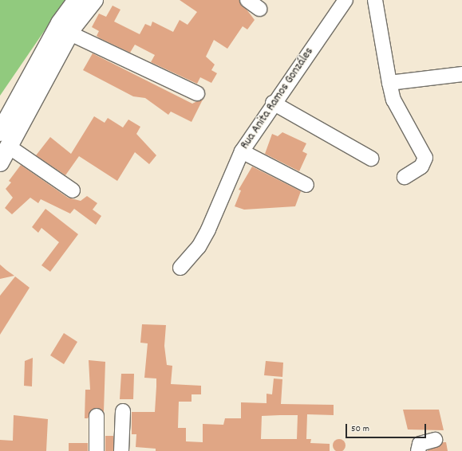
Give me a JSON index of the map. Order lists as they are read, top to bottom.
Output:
{
  "streets": {
    "street": ["Rua Anita Ramos Gonzáles"]
  },
  "scale_bar": "50 m"
}
